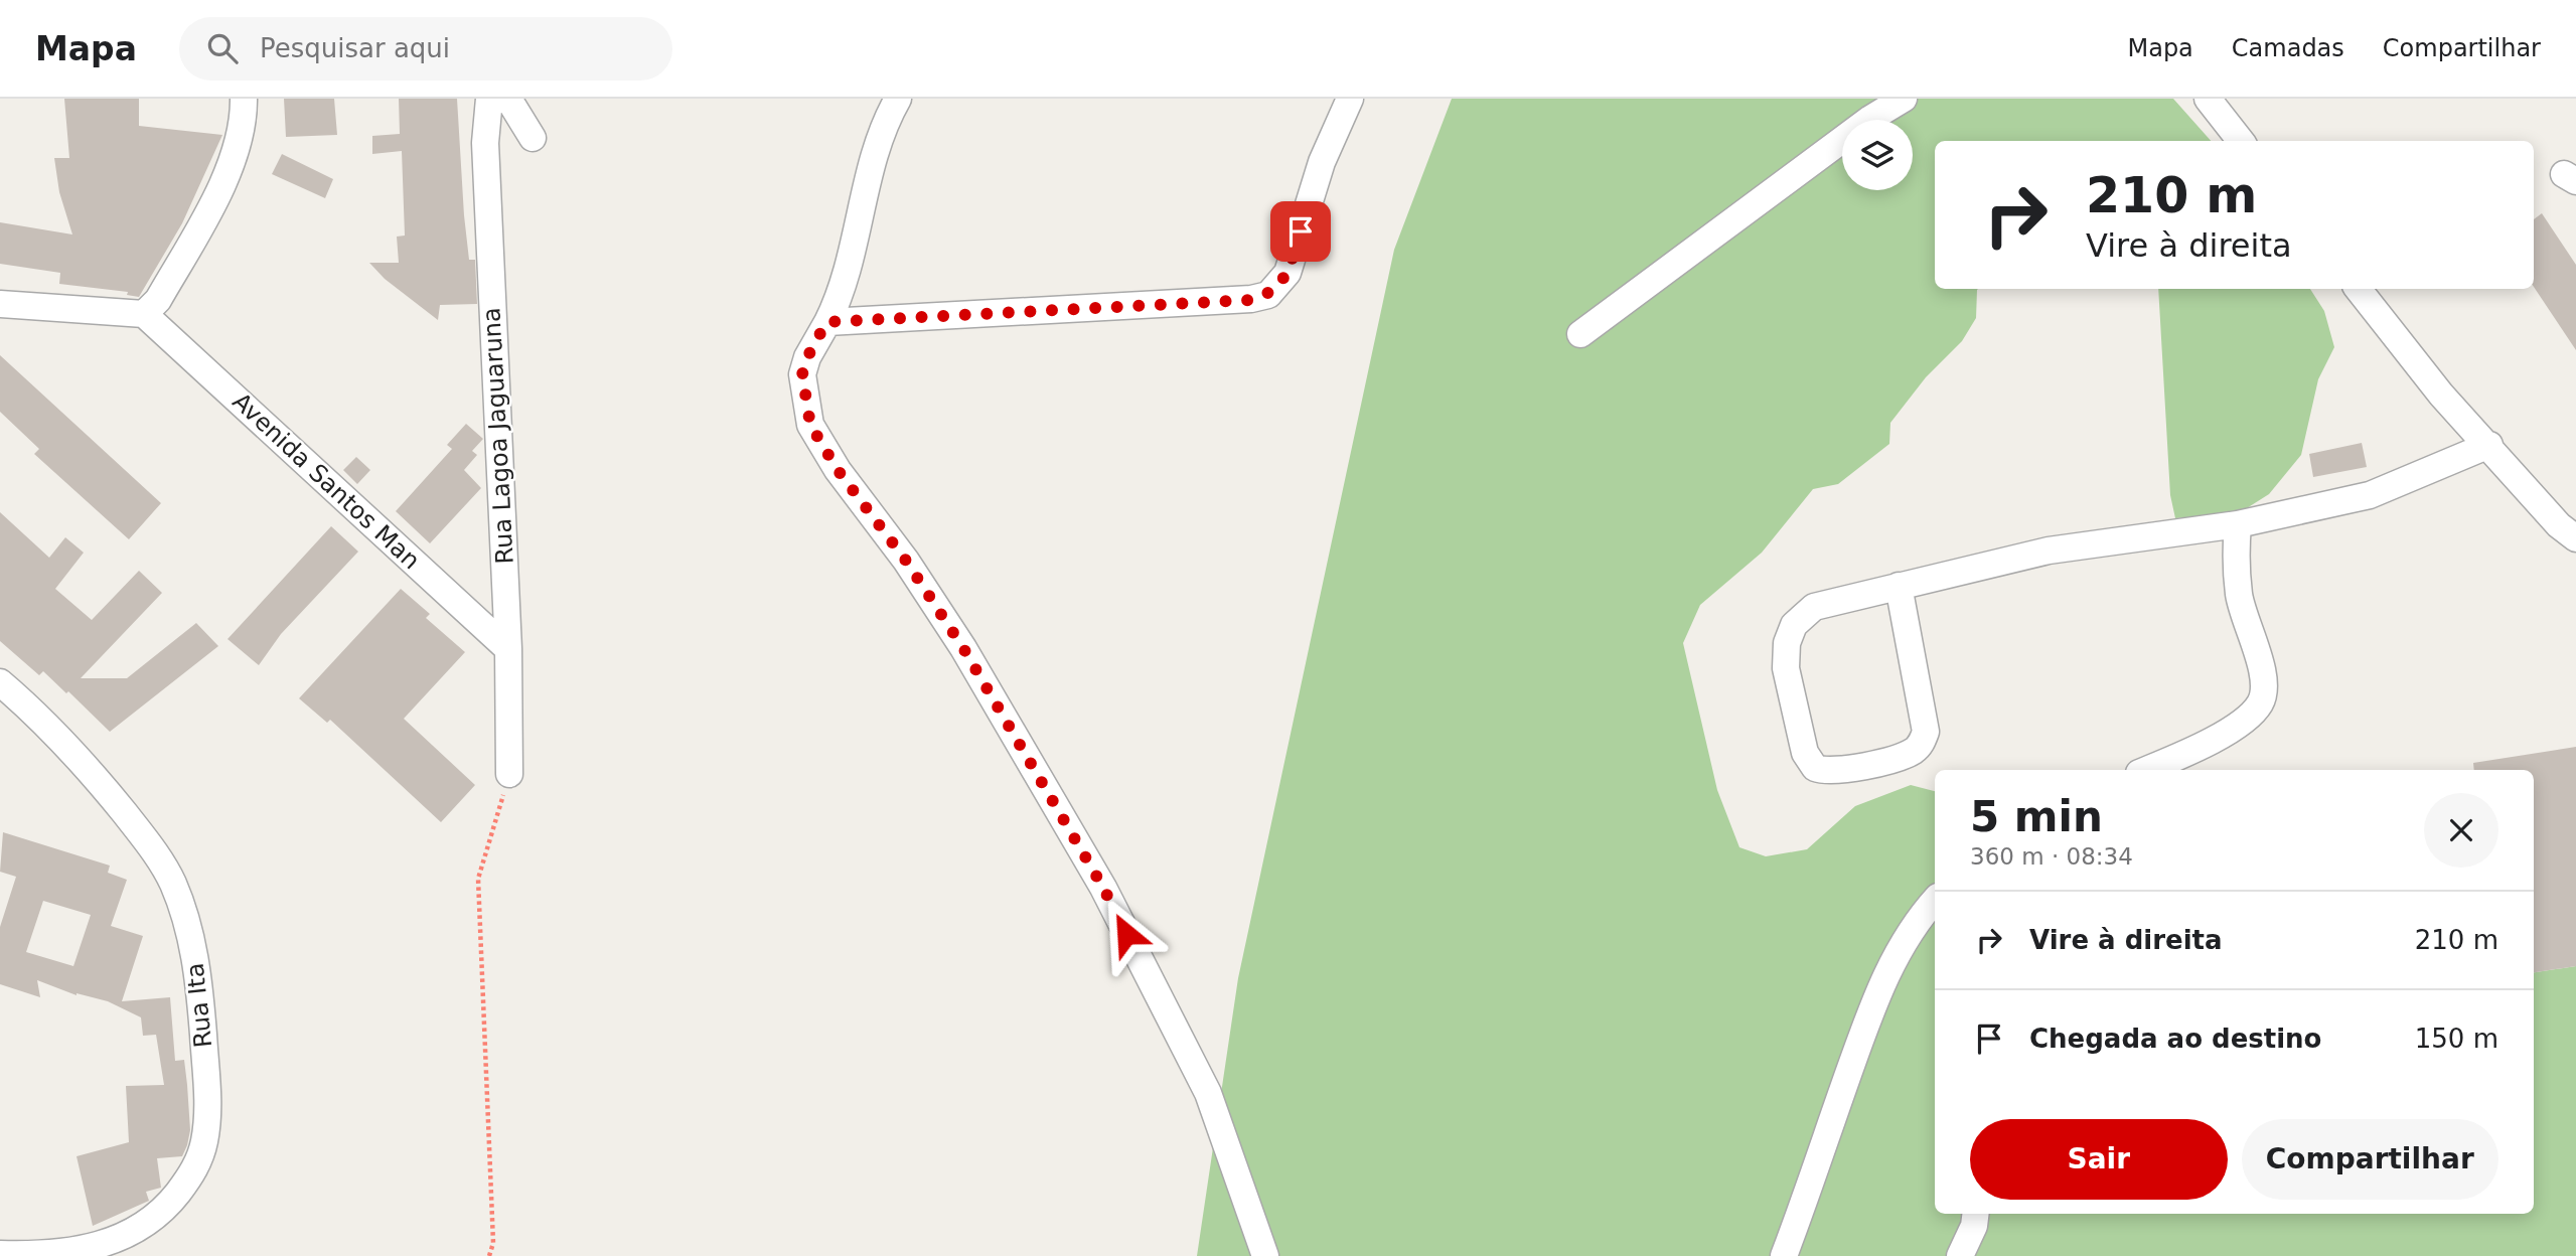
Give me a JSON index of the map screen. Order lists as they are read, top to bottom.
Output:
{
  "streets": {
    "street": ["Rua Lagoa Jaguaruna", "Avenida Santos Man", "Rua Ita"]
  },
  "crossings": [
    ["Rua Lagoa Jaguaruna", "Avenida Santos Man"]
  ],
  "page": {
    "header": "Mapa",
    "search": "Pesquisar aqui",
    "nav": ["Mapa", "Camadas", "Compartilhar"],
    "turn": ["210 m", "Vire à direita"],
    "heading": ["5 min", "360 m · 08:34"],
    "list": [
      {
        "name": "Vire à direita",
        "value": "210 m"
      },
      {
        "name": "Chegada ao destino",
        "value": "150 m"
      }
    ],
    "buttons": ["Sair", "Compartilhar"]
  }
}
